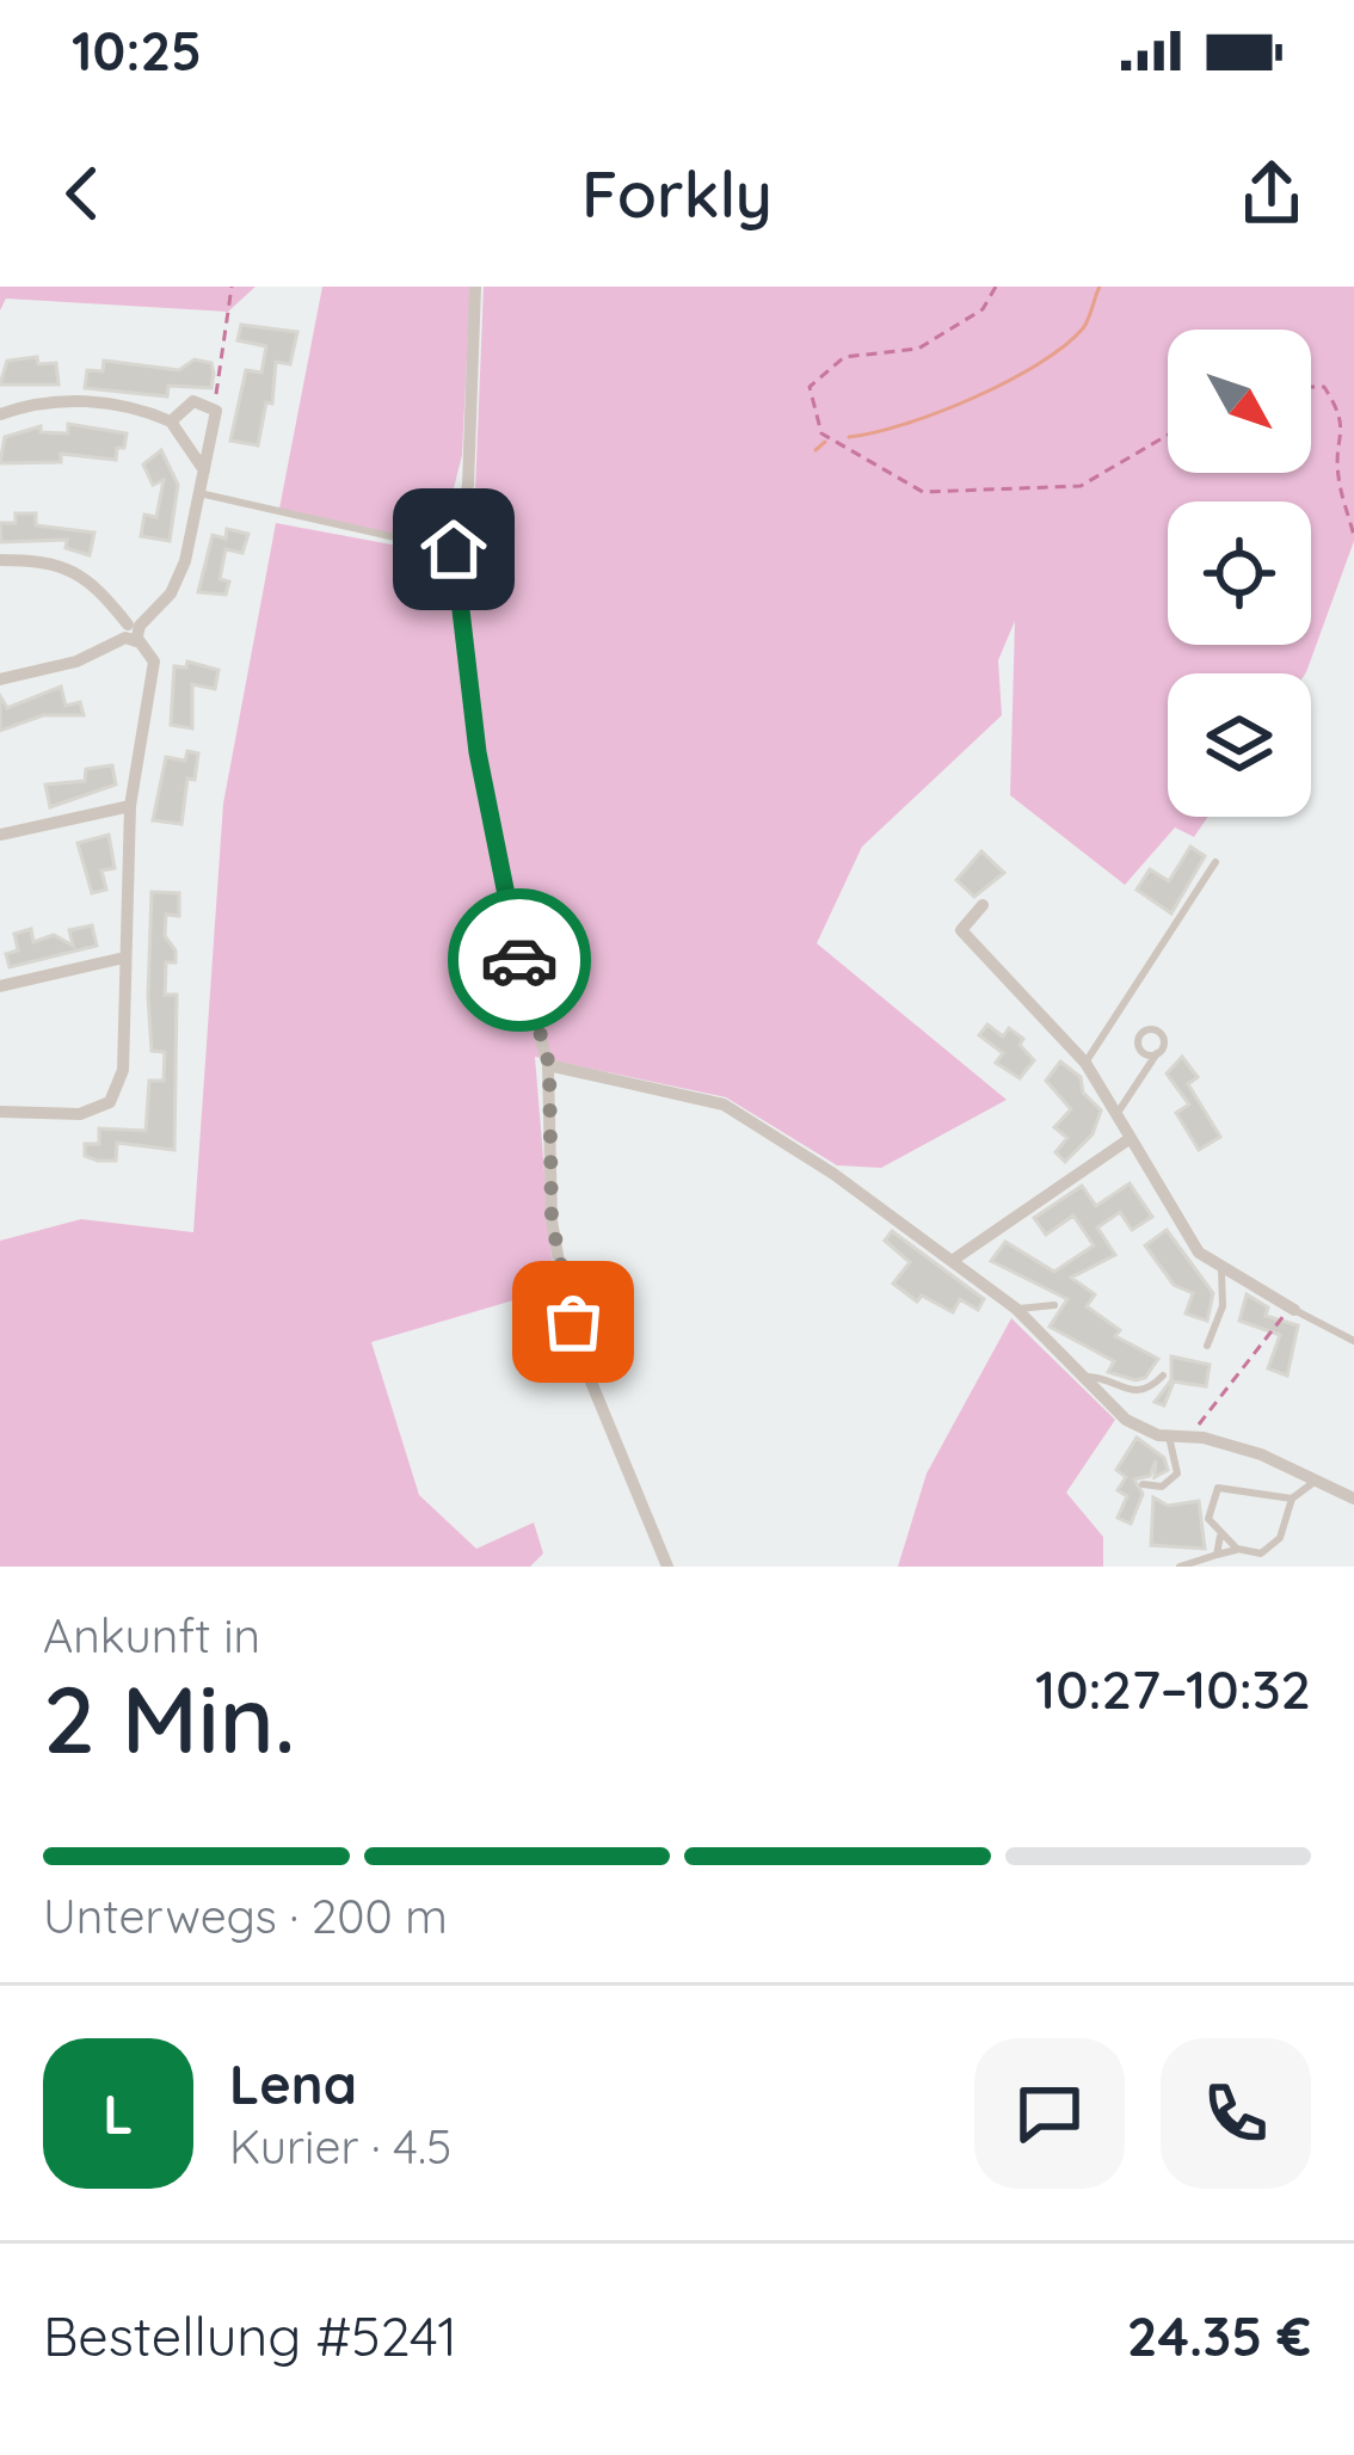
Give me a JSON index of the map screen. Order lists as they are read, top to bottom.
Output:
{
  "north": "bottom right",
  "page": {
    "status": "10:25",
    "header": "Forkly",
    "heading": ["2 Min.", "Ankunft in", "10:27–10:32"],
    "panel": [
      "Lena",
      "Kurier · 4.5",
      "Bestellung #5241",
      "24.35 €"
    ],
    "bar": "Unterwegs · 200 m",
    "round": "L"
  }
}
